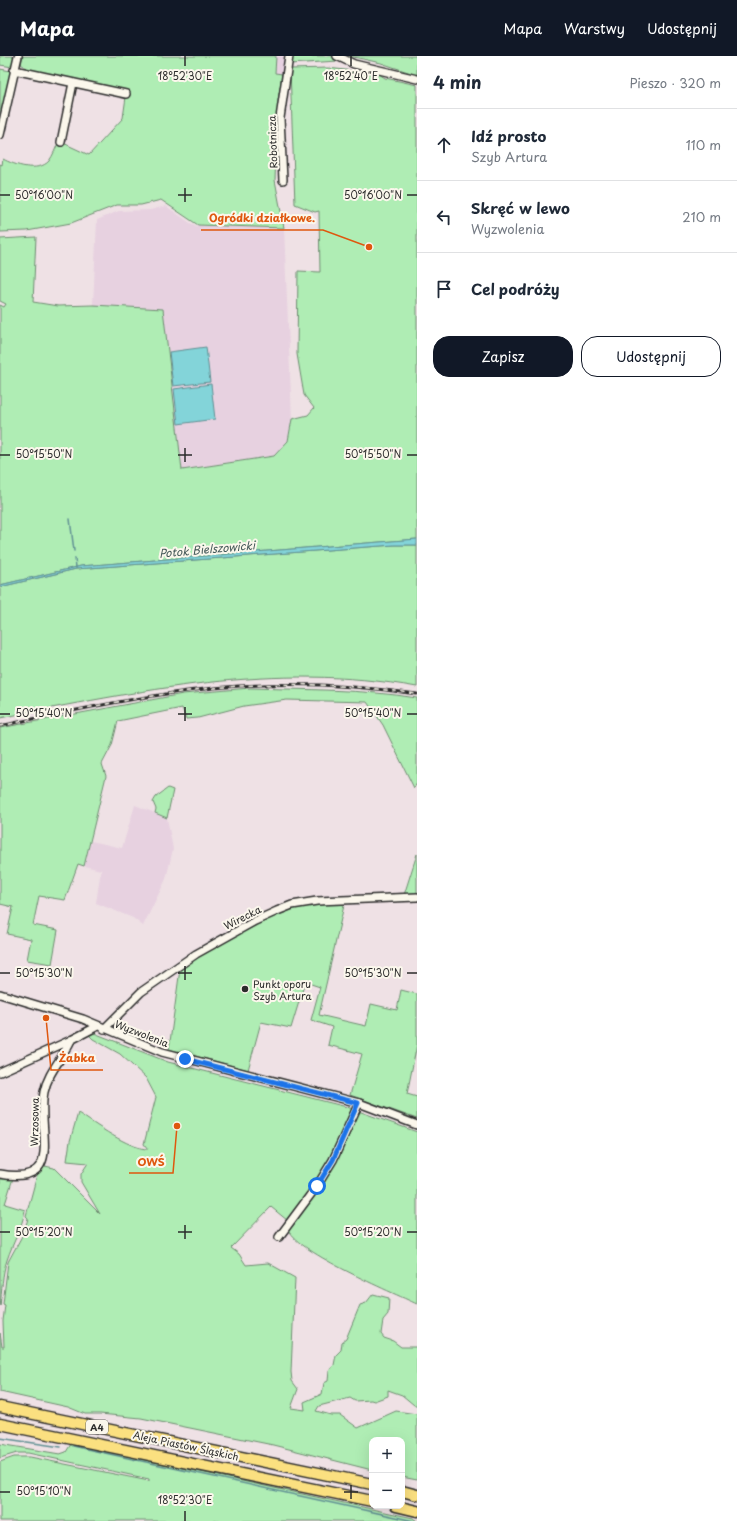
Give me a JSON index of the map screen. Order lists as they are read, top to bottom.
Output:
{
  "streets": {
    "highway": ["A4", "Aleja Piastów Śląskich"],
    "street": [
      "Robotnicza",
      "Wirecka",
      "Wyzwolenia",
      "Wrzosowa"
    ]
  },
  "crossings": [
    ["Wirecka", "Wyzwolenia"],
    ["Wirecka", "Wrzosowa"]
  ],
  "water": ["Potok Bielszowicki"],
  "places": [
    "Ogródki działkowe.",
    "Punkt oporu Szyb Artura",
    "Żabka",
    "OWŚ"
  ],
  "page": {
    "header": "Mapa",
    "nav": ["Mapa", "Warstwy", "Udostępnij"],
    "heading": ["4 min", "Pieszo · 320 m"],
    "list": [
      ["Idź prosto", "Szyb Artura", "110 m"],
      ["Skręć w lewo", "Wyzwolenia", "210 m"],
      "Cel podróży"
    ],
    "buttons": ["Zapisz", "Udostępnij"],
    "map_buttons": ["+", "−"]
  },
  "coordinates": [
    "18°52'30\"E",
    "18°52'40\"E",
    "50°16'00\"N",
    "50°15'50\"N",
    "50°15'40\"N",
    "50°15'30\"N",
    "50°15'20\"N",
    "50°15'10\"N"
  ]
}
